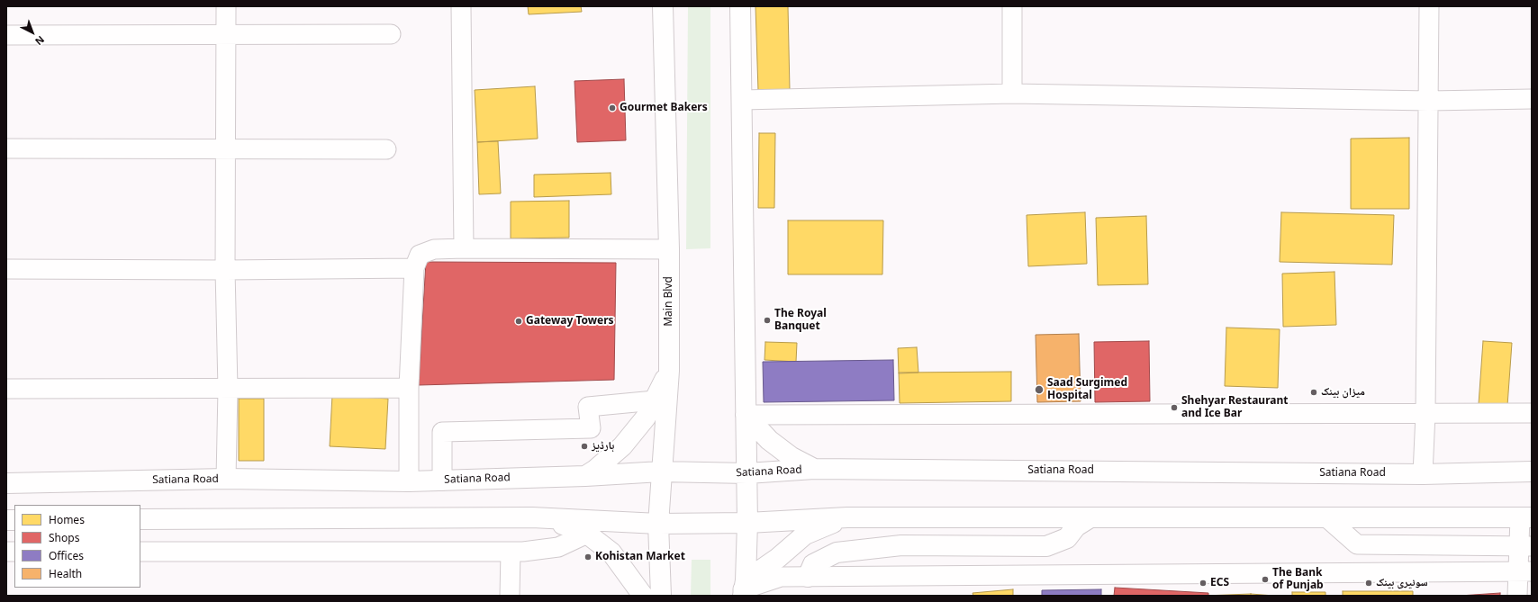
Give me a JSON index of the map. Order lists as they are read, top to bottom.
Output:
{
  "streets": {
    "main road": ["Main Blvd", "Satiana Road"]
  },
  "crossings": [
    ["Main Blvd", "Satiana Road"]
  ],
  "places": [
    "Gourmet Bakers",
    "The Royal Banquet",
    "Gateway Towers",
    "Saad Surgimed Hospital",
    "میزان بینک",
    "Shehyar Restaurant and Ice Bar",
    "ہارڈیز",
    "Kohistan Market",
    "The Bank of Punjab",
    "ECS",
    "سونیری بینک"
  ],
  "legend": [
    "Homes",
    "Shops",
    "Offices",
    "Health"
  ],
  "north": "bottom right"
}
